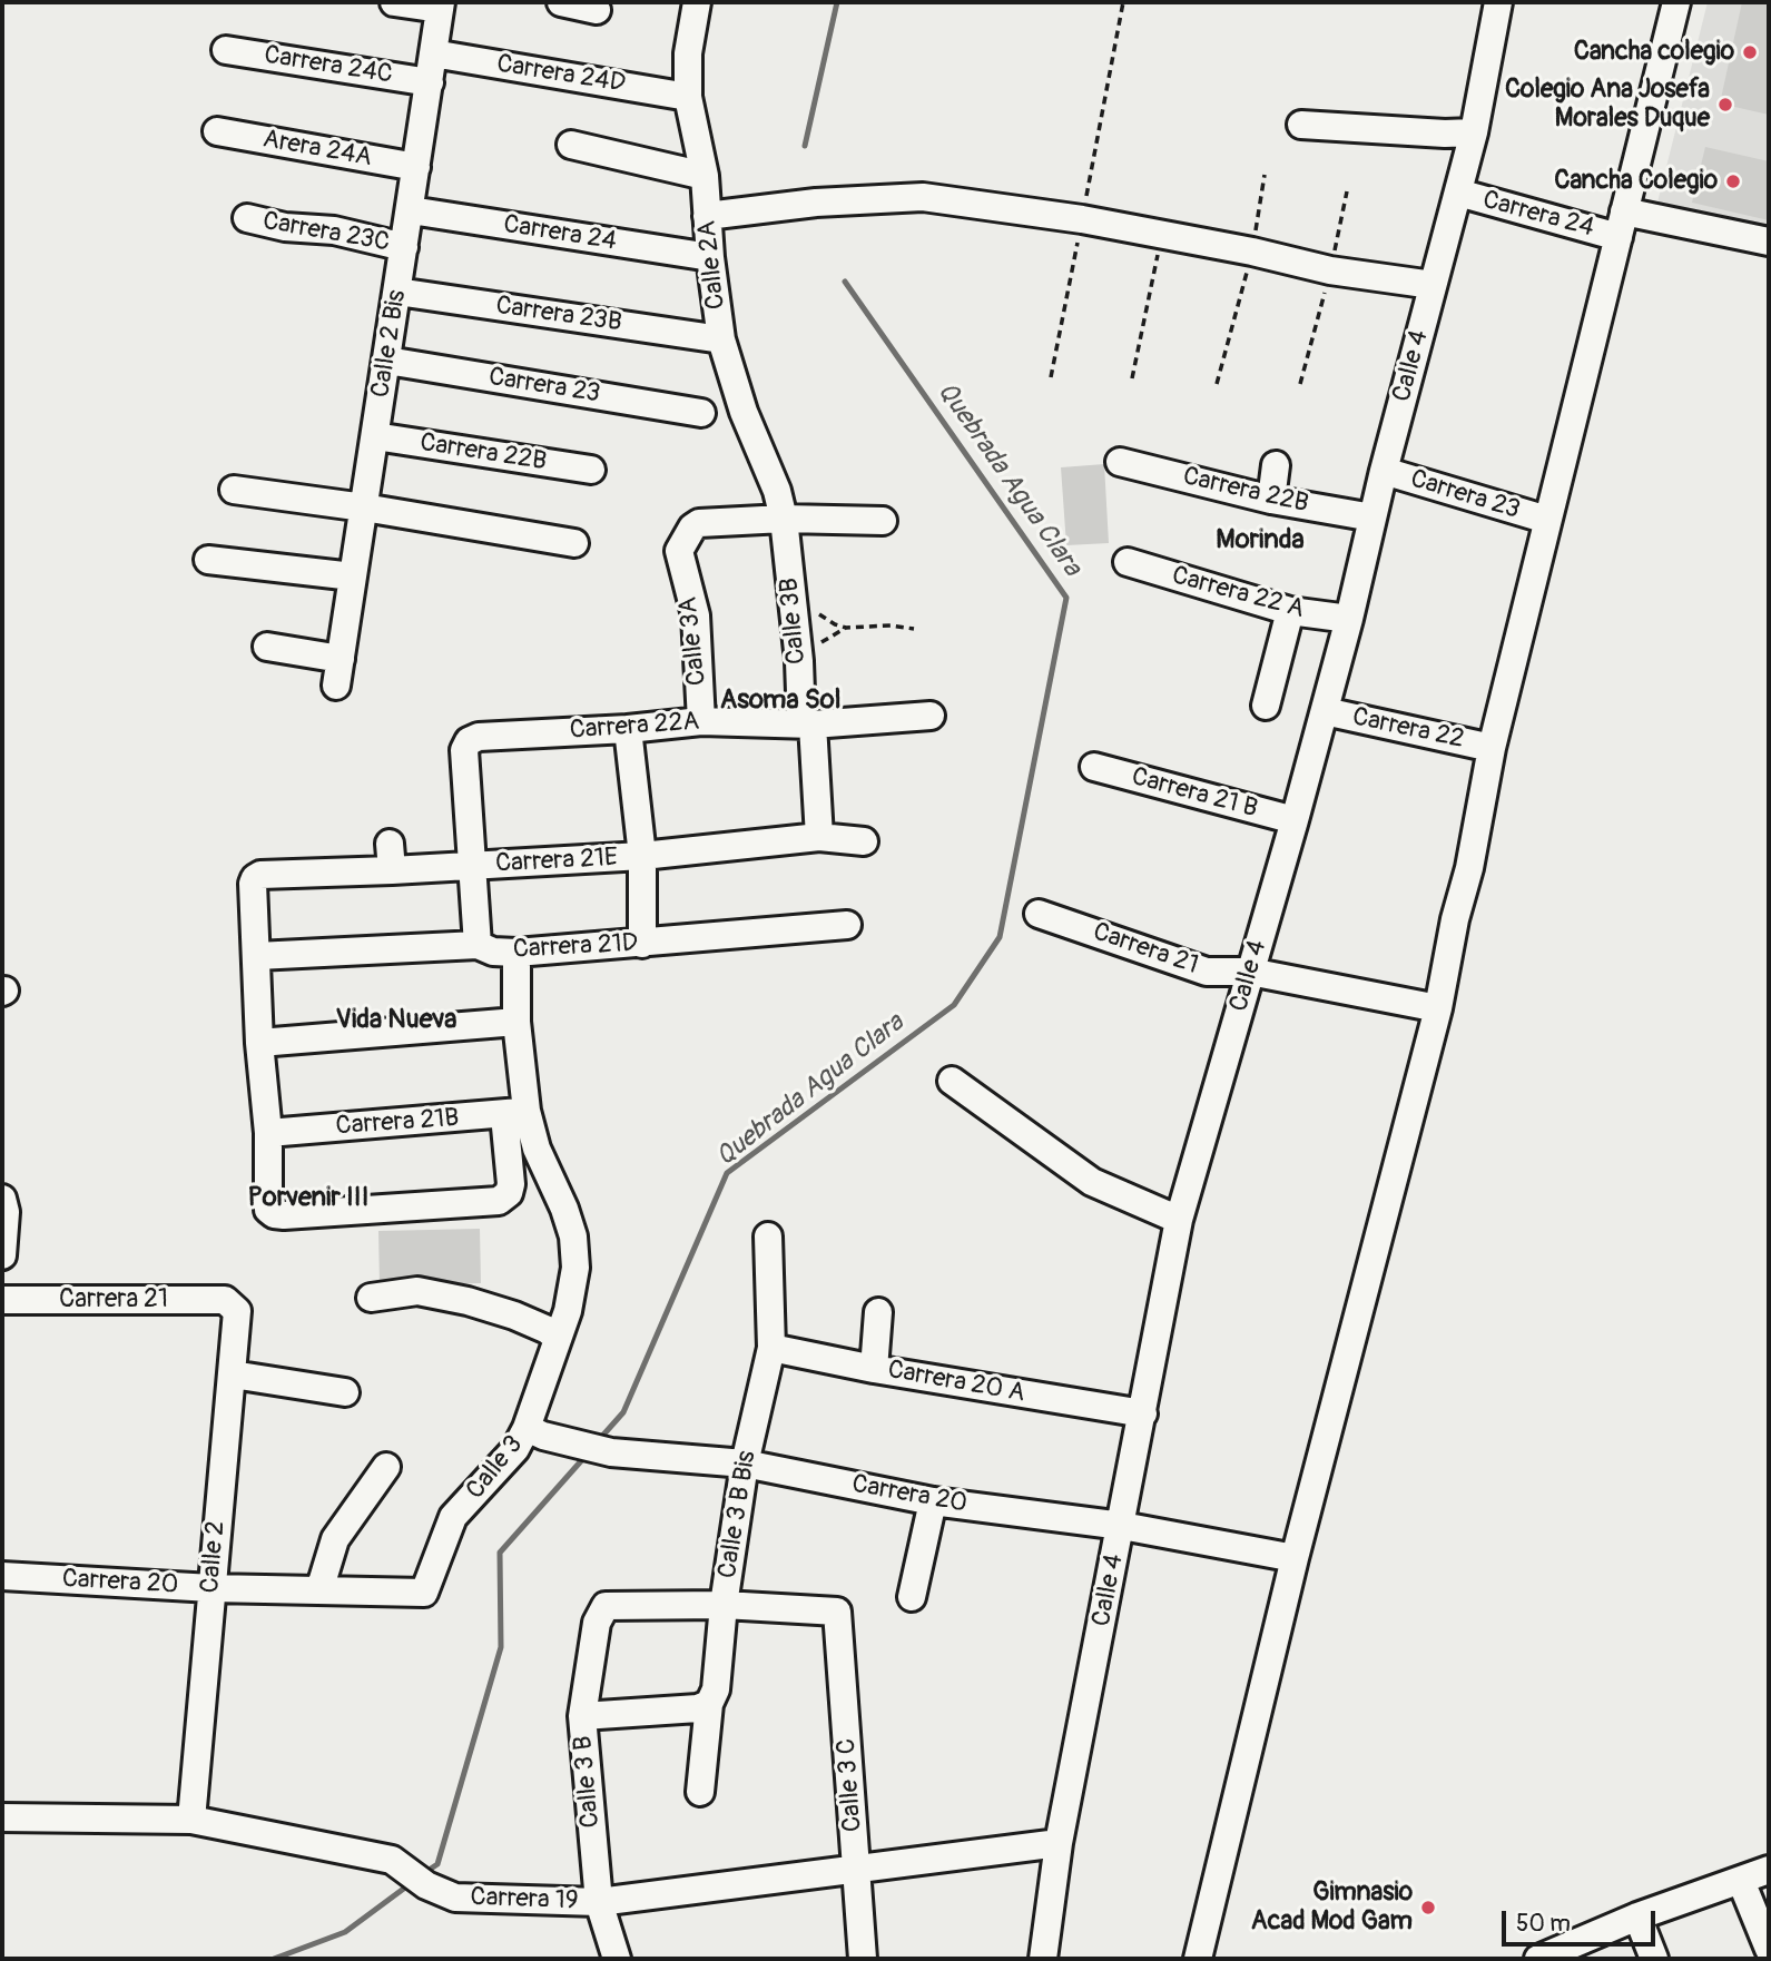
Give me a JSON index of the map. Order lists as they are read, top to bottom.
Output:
{
  "streets": {
    "street": [
      "Carrera 24C",
      "Carrera 24D",
      "Arera 24A",
      "Carrera 24",
      "Carrera 23C",
      "Calle 2A",
      "Carrera 23B",
      "Calle 2 Bis",
      "Calle 4",
      "Carrera 23",
      "Carrera 22B",
      "Carrera 22 A",
      "Calle 3B",
      "Calle 3A",
      "Carrera 22A",
      "Carrera 22",
      "Carrera 21 B",
      "Carrera 21E",
      "Carrera 21D",
      "Carrera 21",
      "Carrera 21B",
      "Carrera 20 A",
      "Calle 3",
      "Carrera 20",
      "Calle 3 B Bis",
      "Calle 2",
      "Calle 3 B",
      "Calle 3 C",
      "Carrera 19"
    ]
  },
  "crossings": [
    ["Carrera 24C", "Calle 2 Bis"],
    ["Carrera 24D", "Calle 2A"],
    ["Carrera 24D", "Calle 2 Bis"],
    ["Arera 24A", "Calle 2 Bis"],
    ["Carrera 24", "Calle 2A"],
    ["Carrera 24", "Calle 2 Bis"],
    ["Carrera 24", "Calle 4"],
    ["Carrera 23C", "Calle 2 Bis"],
    ["Calle 2A", "Carrera 23B"],
    ["Calle 2A", "Calle 3B"],
    ["Calle 2A", "Calle 3A"],
    ["Carrera 23B", "Calle 2 Bis"],
    ["Calle 2 Bis", "Carrera 23"],
    ["Calle 2 Bis", "Carrera 22B"],
    ["Calle 4", "Carrera 23"],
    ["Calle 4", "Carrera 22B"],
    ["Calle 4", "Carrera 22 A"],
    ["Calle 4", "Carrera 22"],
    ["Calle 4", "Carrera 21 B"],
    ["Calle 4", "Carrera 21"],
    ["Calle 4", "Carrera 20 A"],
    ["Calle 4", "Carrera 20"],
    ["Calle 4", "Carrera 19"],
    ["Calle 3B", "Calle 3A"],
    ["Calle 3B", "Carrera 22A"],
    ["Calle 3B", "Carrera 21E"],
    ["Calle 3A", "Carrera 22A"],
    ["Carrera 22A", "Carrera 21E"],
    ["Carrera 21E", "Carrera 21D"],
    ["Carrera 21", "Calle 2"],
    ["Carrera 21B", "Calle 3"],
    ["Carrera 20 A", "Calle 3 B Bis"],
    ["Calle 3", "Carrera 20"],
    ["Carrera 20", "Calle 3 B Bis"],
    ["Carrera 20", "Calle 2"],
    ["Calle 3 B Bis", "Calle 3 B"],
    ["Calle 3 B Bis", "Calle 3 C"],
    ["Calle 2", "Carrera 19"],
    ["Calle 3 B", "Calle 3 C"],
    ["Calle 3 B", "Carrera 19"],
    ["Calle 3 C", "Carrera 19"]
  ],
  "districts": [
    "Morinda",
    "Asoma Sol",
    "Vida Nueva",
    "Porvenir III"
  ],
  "water": ["Quebrada Agua Clara"],
  "places": [
    "Cancha colegio",
    "Colegio Ana Josefa Morales Duque",
    "Cancha Colegio",
    "Gimnasio Acad Mod Gam"
  ],
  "scale_bar": "50 m"
}
